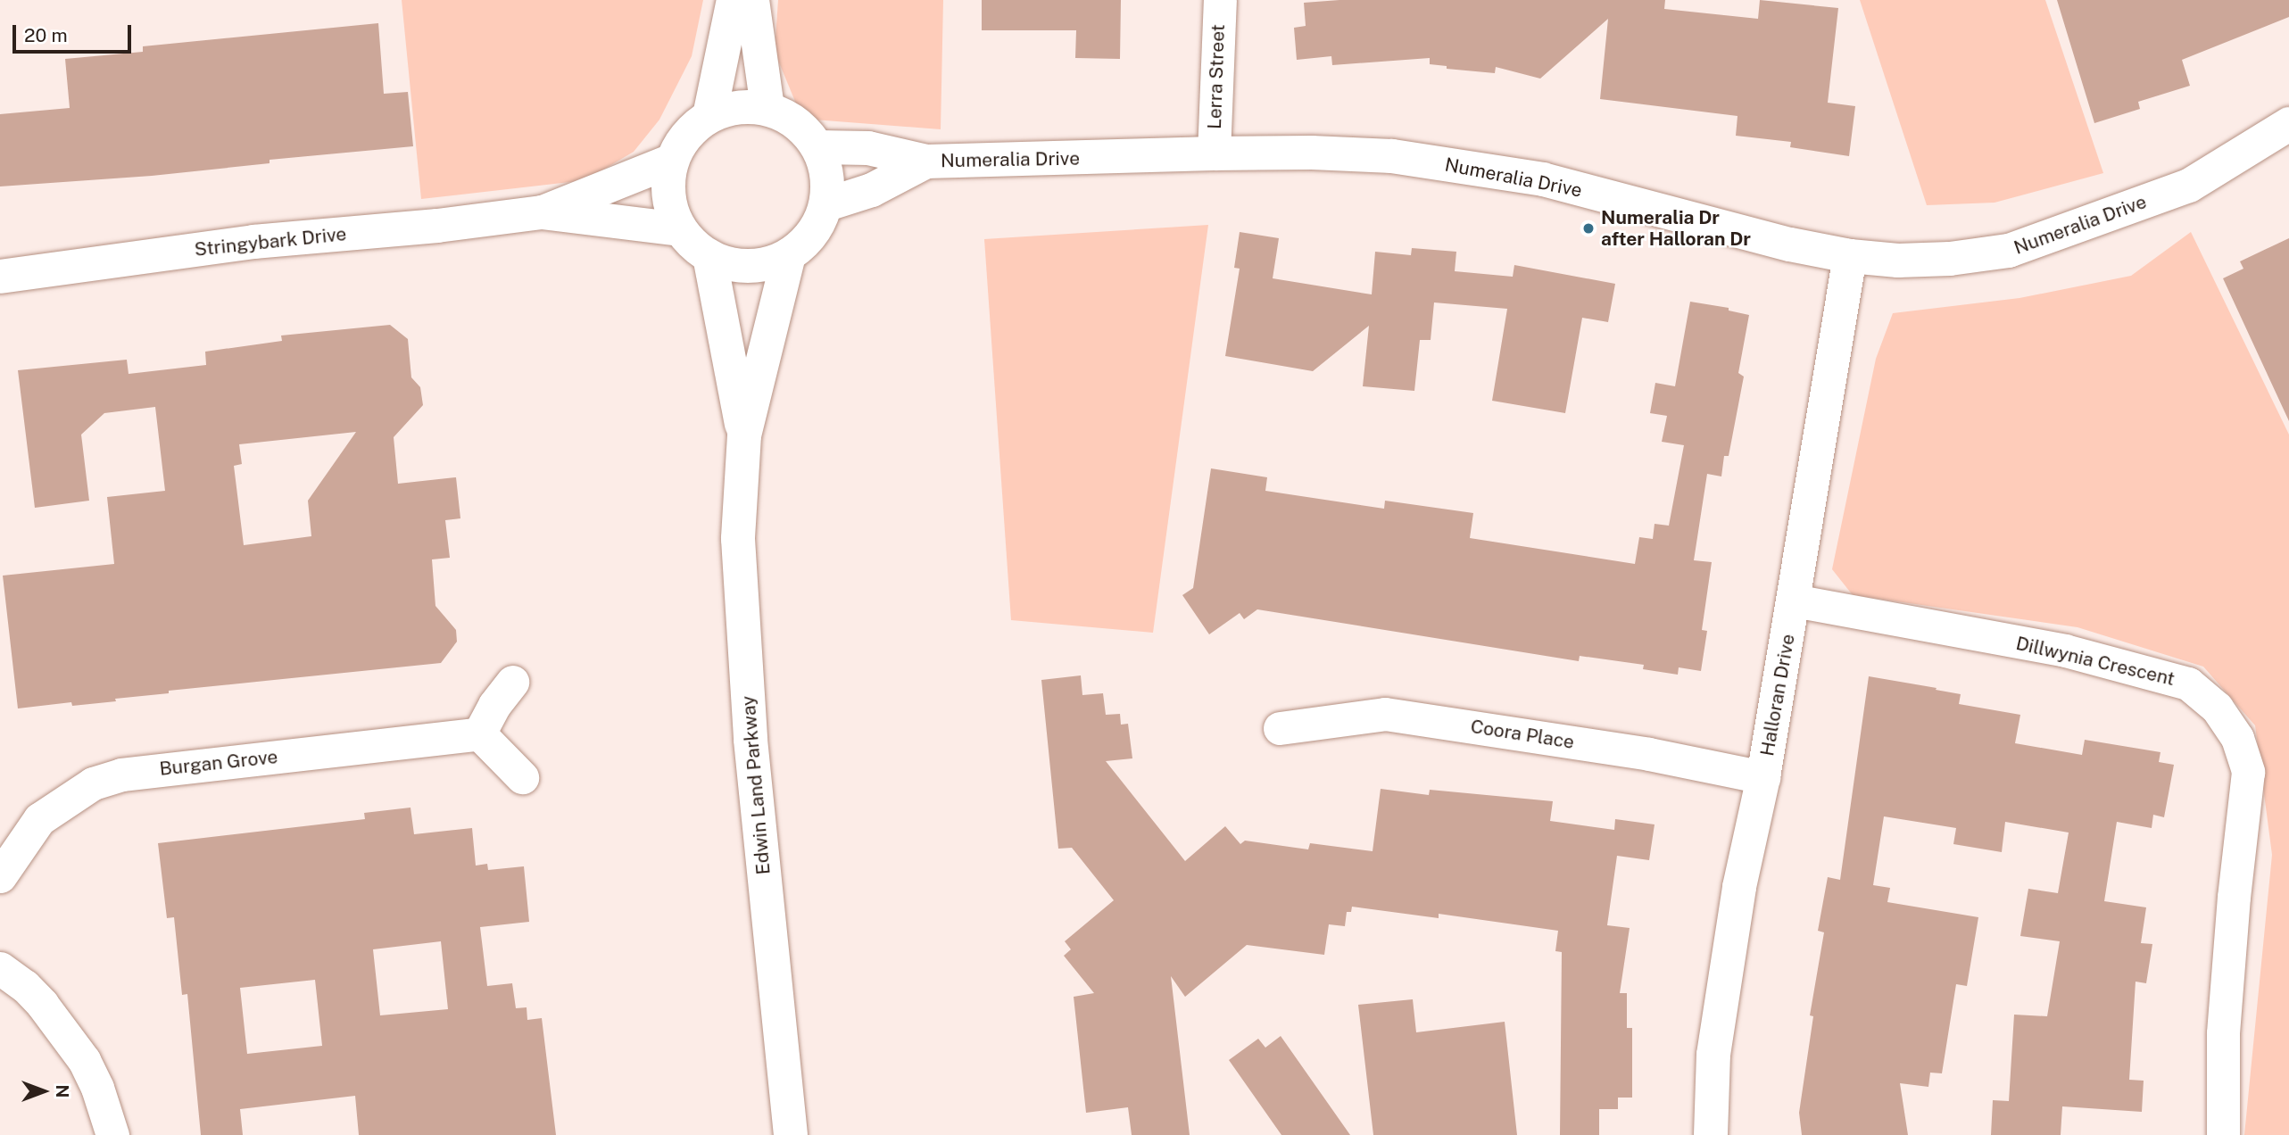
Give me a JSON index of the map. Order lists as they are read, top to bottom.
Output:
{
  "streets": {
    "street": [
      "Lerra Street",
      "Numeralia Drive",
      "Stringybark Drive",
      "Dillwynia Crescent",
      "Halloran Drive",
      "Coora Place",
      "Burgan Grove",
      "Edwin Land Parkway"
    ]
  },
  "crossings": [
    ["Lerra Street", "Numeralia Drive"],
    ["Numeralia Drive", "Stringybark Drive"],
    ["Numeralia Drive", "Halloran Drive"],
    ["Numeralia Drive", "Edwin Land Parkway"],
    ["Stringybark Drive", "Edwin Land Parkway"],
    ["Dillwynia Crescent", "Halloran Drive"],
    ["Halloran Drive", "Coora Place"]
  ],
  "places": ["Numeralia Dr after Halloran Dr"],
  "scale_bar": "20 m",
  "north": "right"
}
